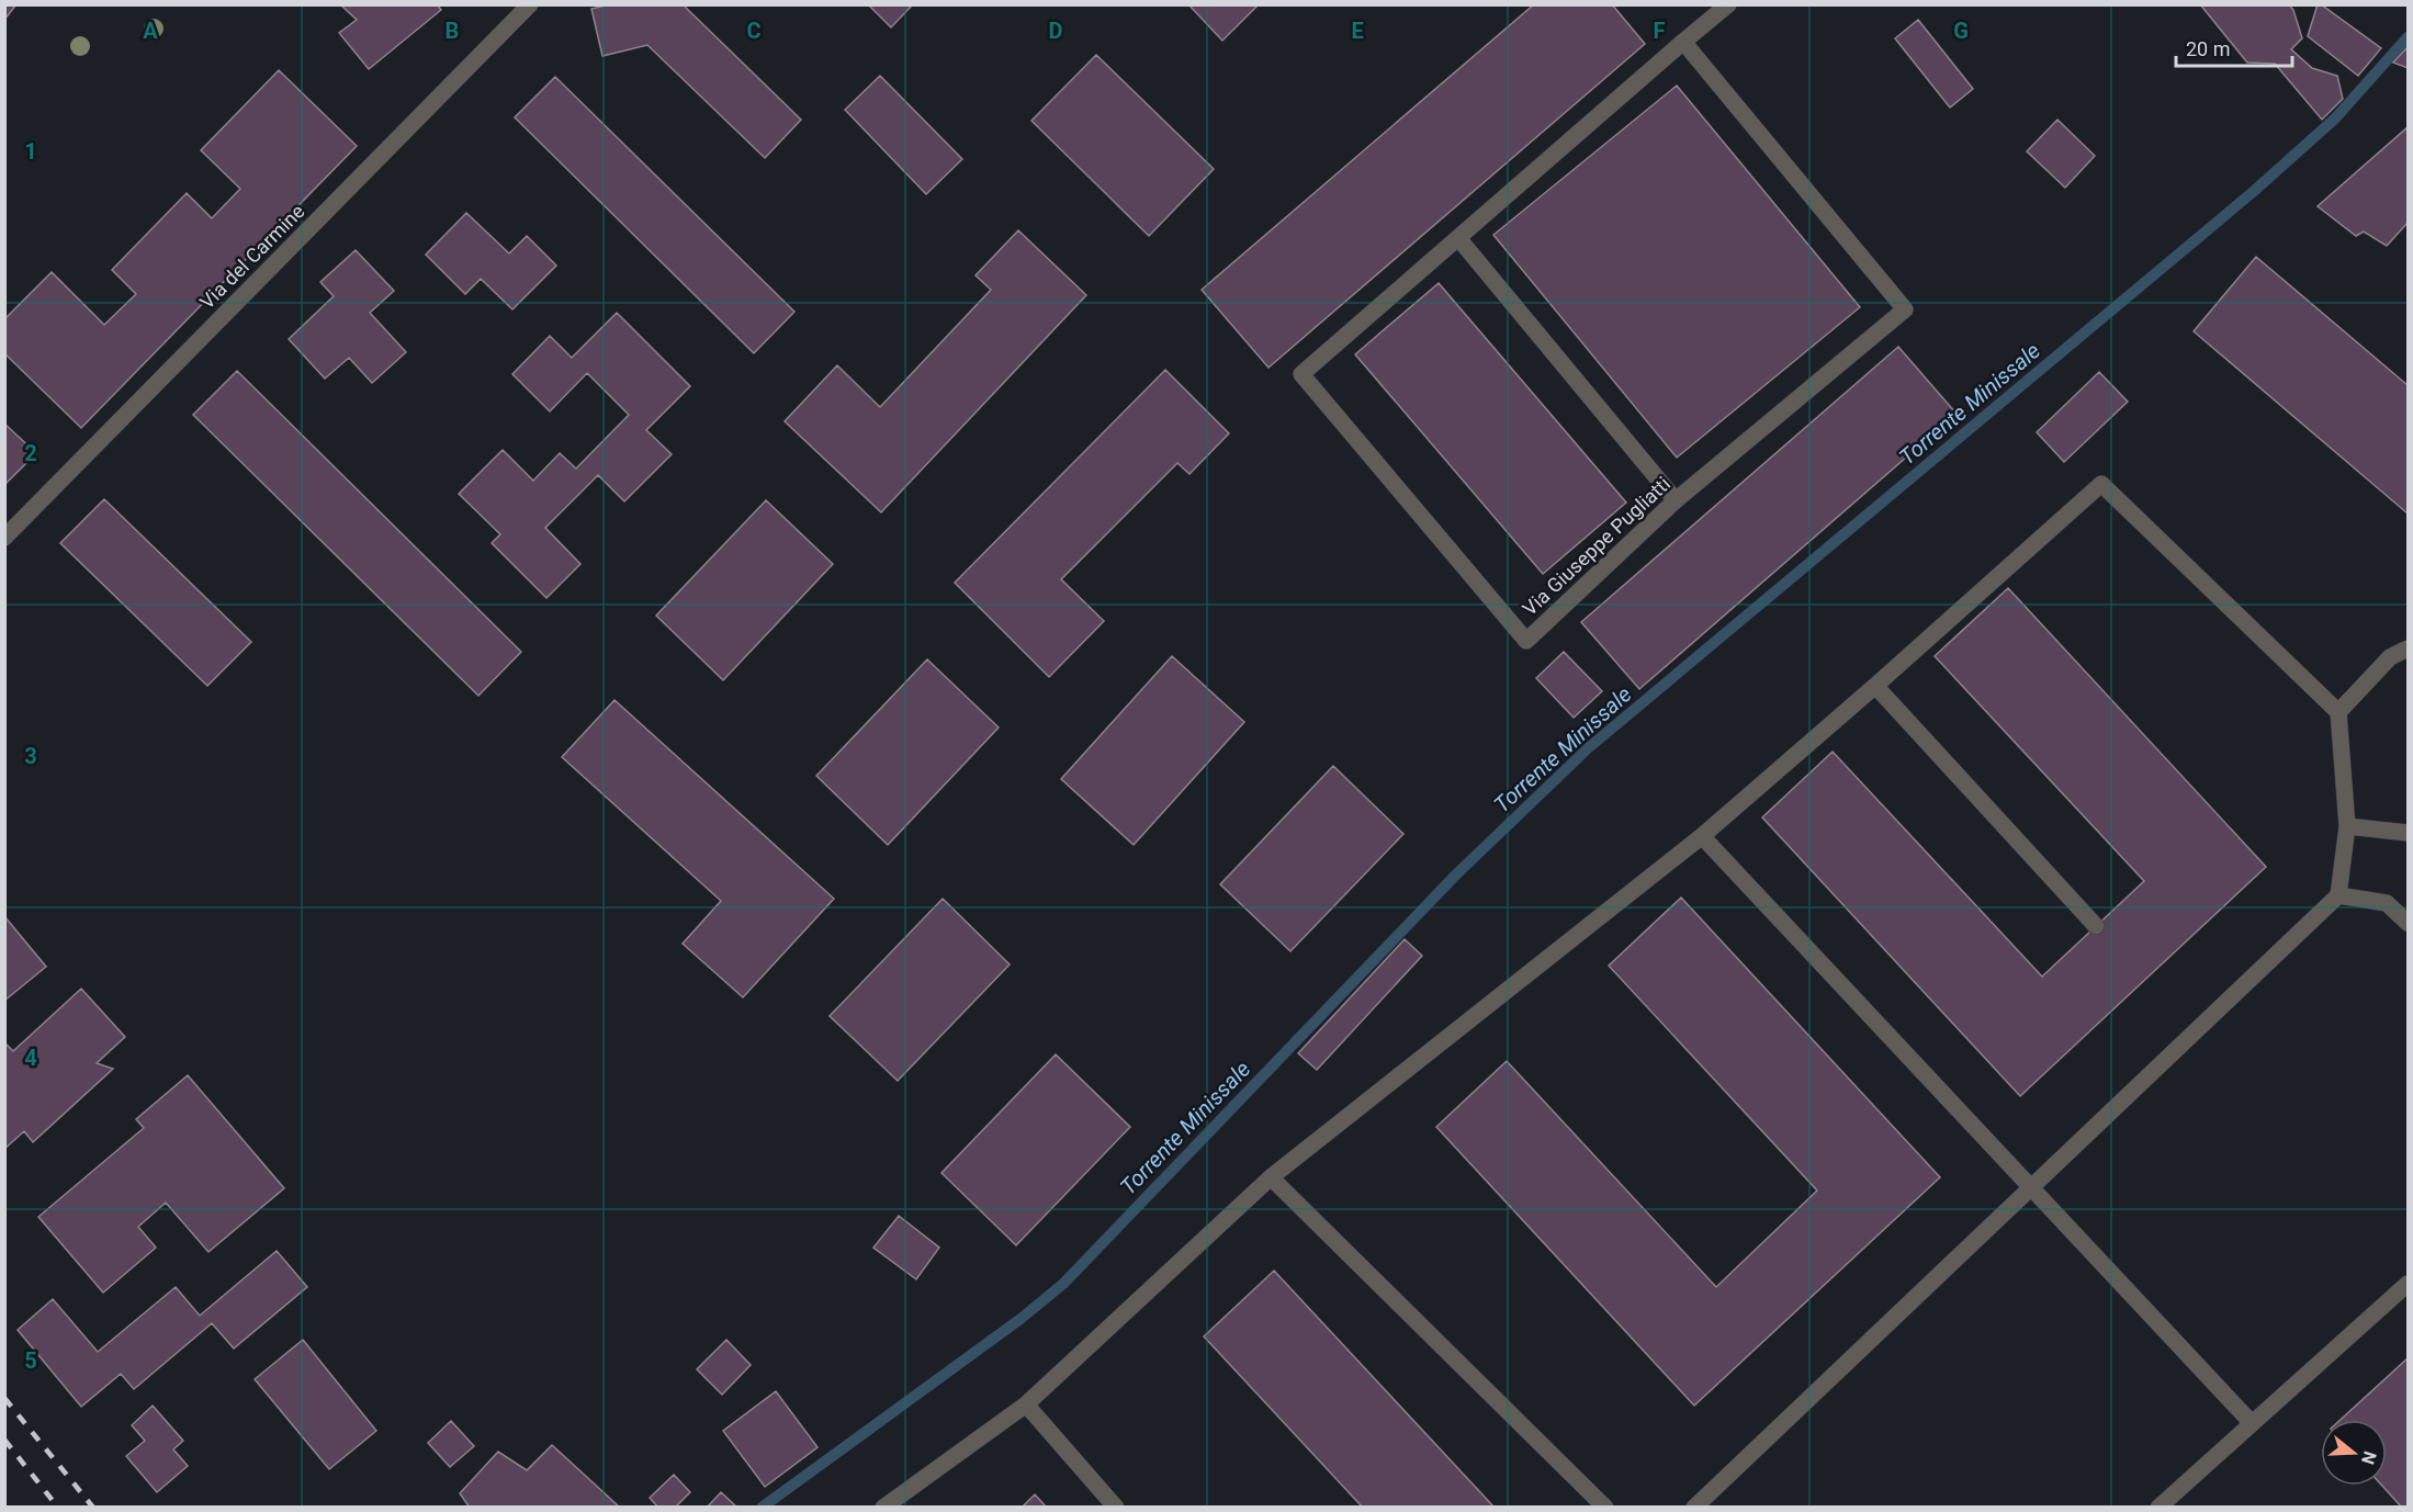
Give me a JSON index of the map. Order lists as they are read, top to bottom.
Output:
{
  "streets": {
    "street": ["Via del Carmine", "Via Giuseppe Pugliatti"]
  },
  "water": ["Torrente Minissale"],
  "scale_bar": "20 m",
  "north": "right",
  "grid": {
    "columns": [
      "A",
      "B",
      "C",
      "D",
      "E",
      "F",
      "G"
    ],
    "rows": [
      "1",
      "2",
      "3",
      "4",
      "5"
    ]
  }
}
